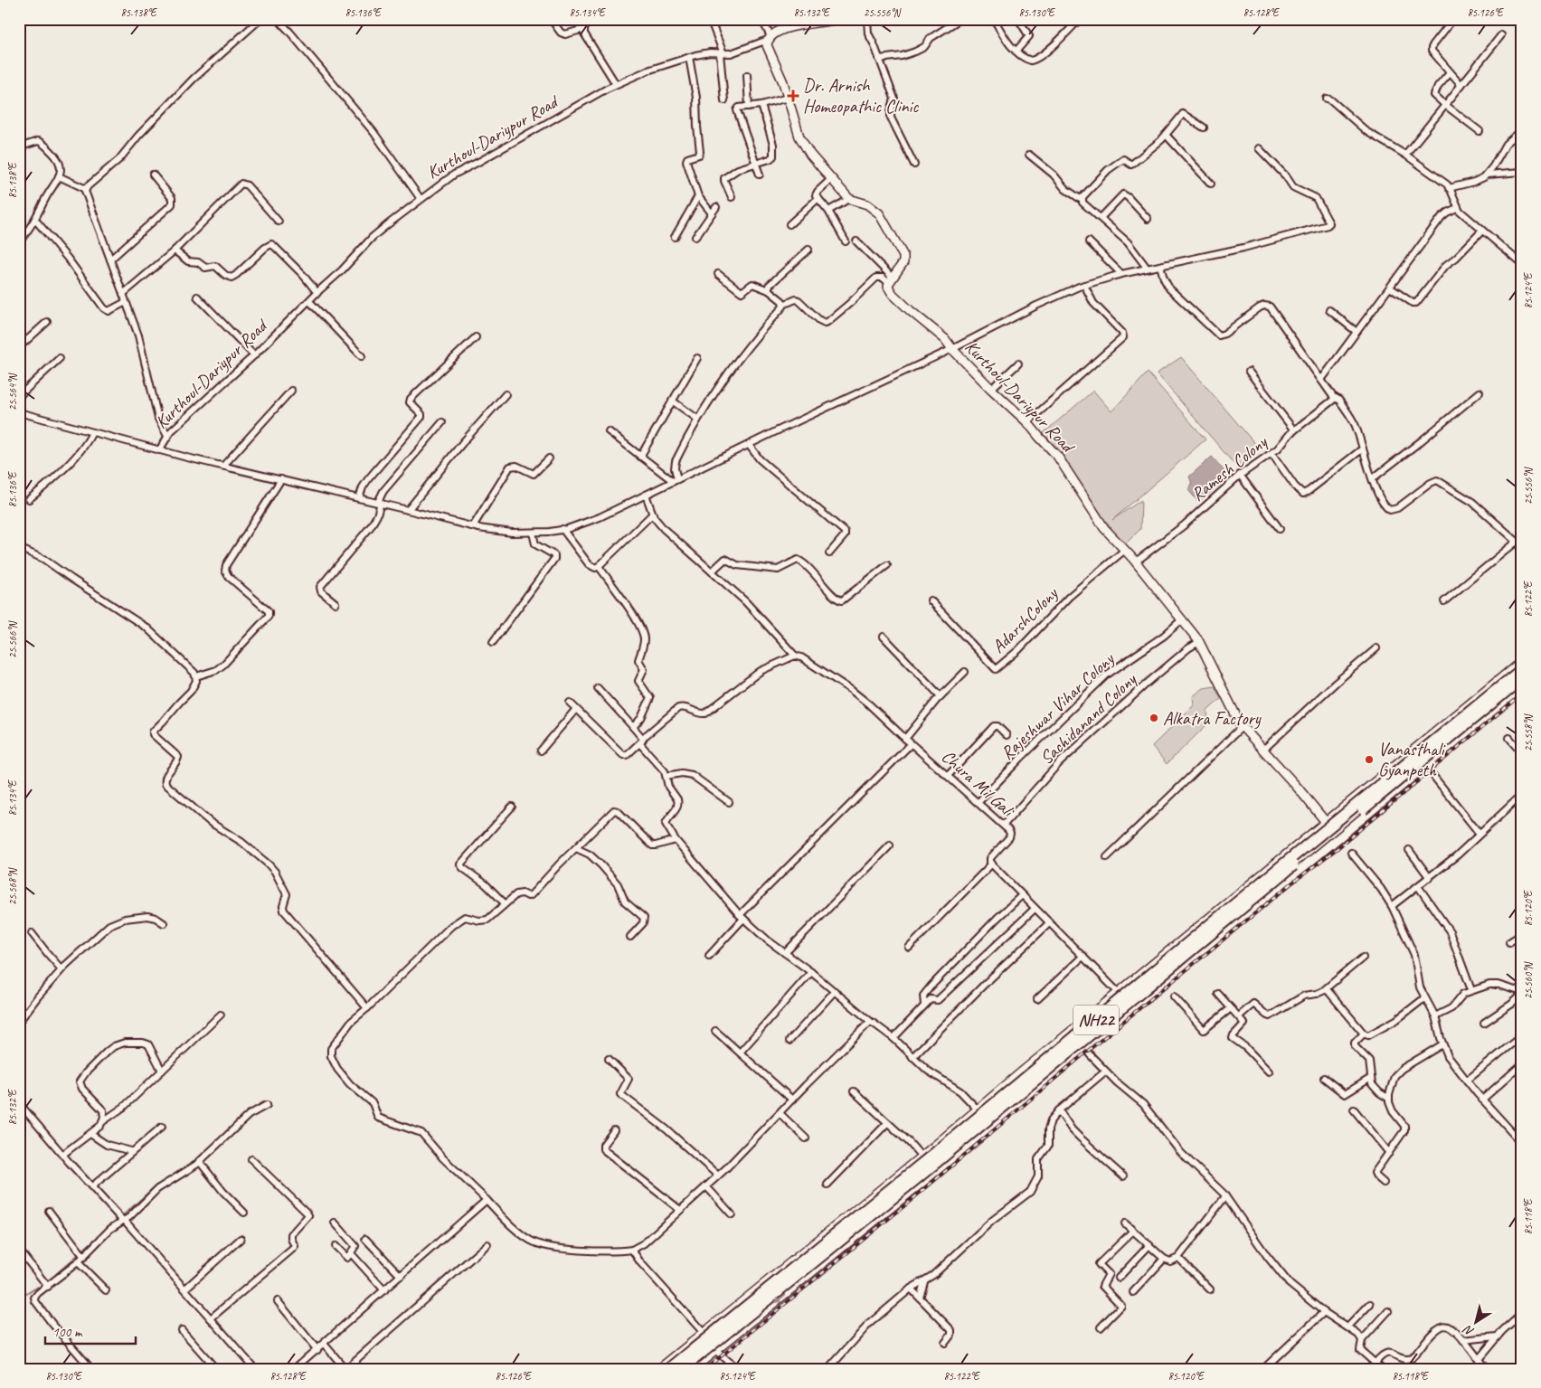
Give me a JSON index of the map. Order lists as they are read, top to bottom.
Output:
{
  "streets": {
    "highway": ["NH22"],
    "street": [
      "Kurthoul-Dariypur Road",
      "Ramesh Colony",
      "AdarshColony",
      "Rajeshwar Vihar Colony",
      "Sachidanand Colony",
      "Chura Mil Gali"
    ]
  },
  "crossings": [
    ["Kurthoul-Dariypur Road", "Ramesh Colony"],
    ["Kurthoul-Dariypur Road", "AdarshColony"],
    ["Kurthoul-Dariypur Road", "Rajeshwar Vihar Colony"],
    ["Kurthoul-Dariypur Road", "Sachidanand Colony"],
    ["Rajeshwar Vihar Colony", "Chura Mil Gali"],
    ["Sachidanand Colony", "Chura Mil Gali"]
  ],
  "places": {
    "health": ["Dr. Arnish Homeopathic Clinic"],
    "other": ["Alkatra Factory", "Vanasthali Gyanpeth"]
  },
  "scale_bar": "100 m",
  "north": "bottom left",
  "coordinates": [
    "85.138°E",
    "85.136°E",
    "85.134°E",
    "85.132°E",
    "25.556°N",
    "85.130°E",
    "85.128°E",
    "85.126°E",
    "85.124°E",
    "25.564°N",
    "85.122°E",
    "25.566°N",
    "25.558°N",
    "25.568°N",
    "85.120°E",
    "25.560°N",
    "85.118°E"
  ]
}
